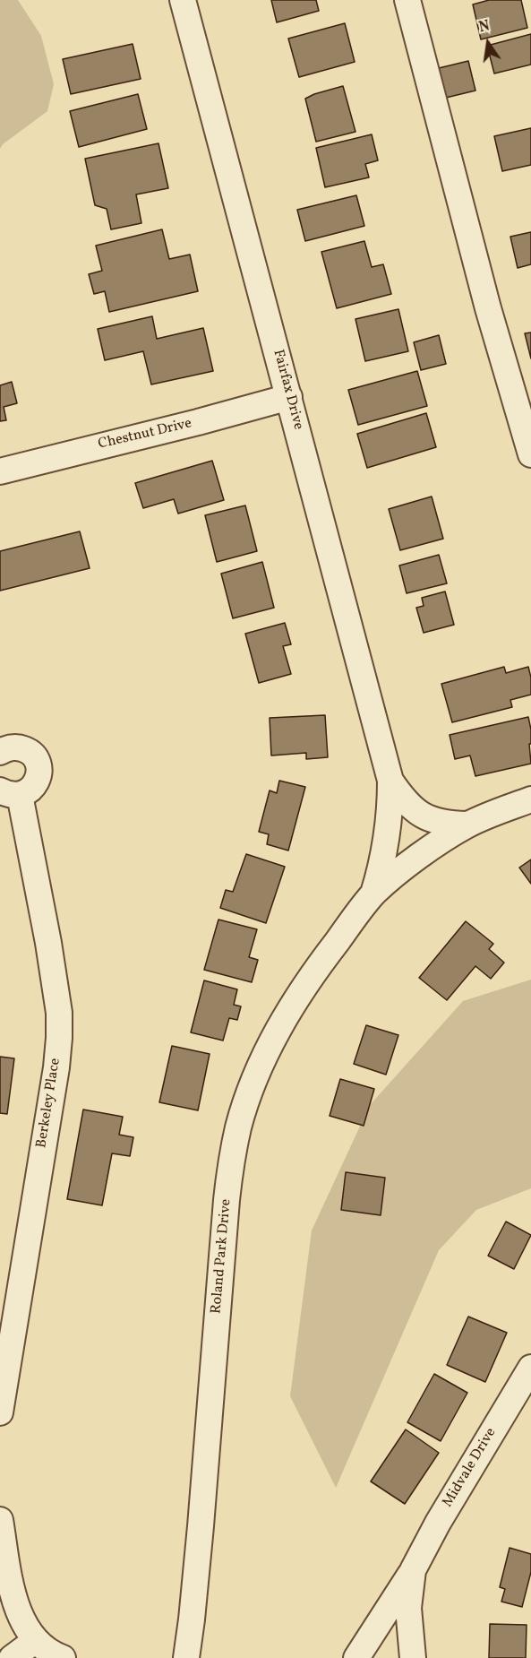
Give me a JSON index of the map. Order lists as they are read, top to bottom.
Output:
{
  "streets": {
    "street": [
      "Fairfax Drive",
      "Chestnut Drive",
      "Berkeley Place",
      "Roland Park Drive",
      "Midvale Drive"
    ]
  },
  "crossings": [
    ["Fairfax Drive", "Chestnut Drive"],
    ["Fairfax Drive", "Roland Park Drive"]
  ],
  "north": "top"
}
